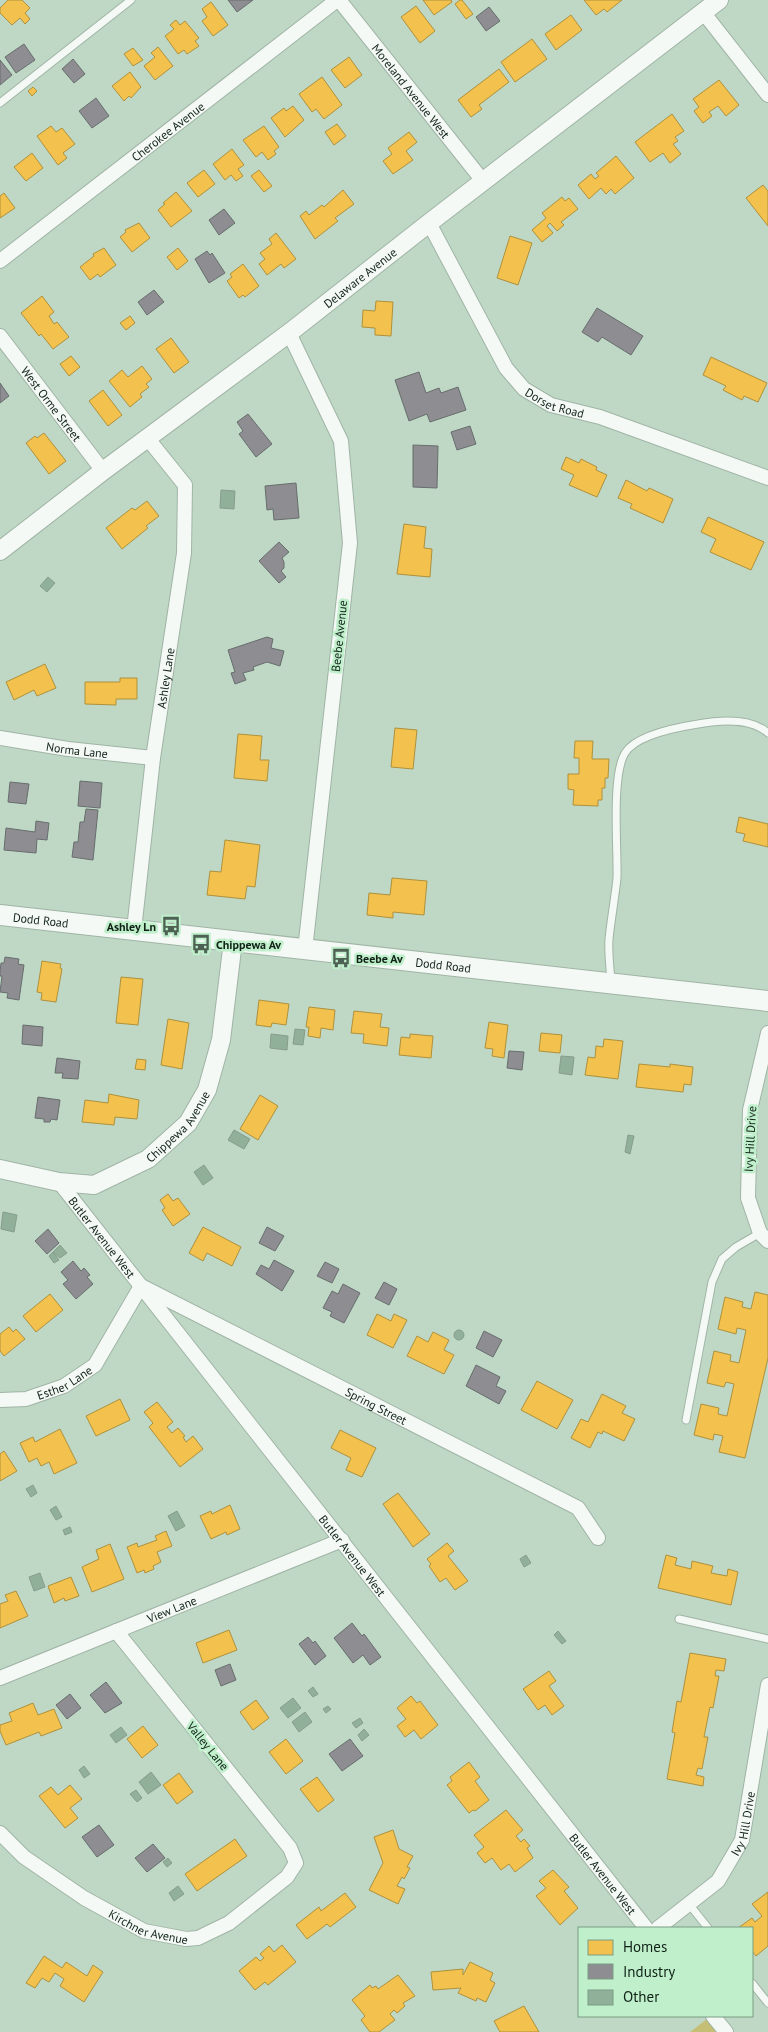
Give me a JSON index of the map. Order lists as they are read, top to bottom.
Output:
{
  "streets": {
    "main road": ["Dodd Road"],
    "street": [
      "Moreland Avenue West",
      "Cherokee Avenue",
      "Delaware Avenue",
      "Dorset Road",
      "West Orme Street",
      "Beebe Avenue",
      "Ashley Lane",
      "Norma Lane",
      "Chippewa Avenue",
      "Ivy Hill Drive",
      "Butler Avenue West",
      "Esther Lane",
      "Spring Street",
      "View Lane",
      "Valley Lane",
      "Kirchner Avenue"
    ]
  },
  "crossings": [
    ["Moreland Avenue West", "Cherokee Avenue"],
    ["Moreland Avenue West", "Delaware Avenue"],
    ["Delaware Avenue", "Dorset Road"],
    ["Delaware Avenue", "West Orme Street"],
    ["Delaware Avenue", "Beebe Avenue"],
    ["Delaware Avenue", "Ashley Lane"],
    ["Beebe Avenue", "Dodd Road"],
    ["Ashley Lane", "Norma Lane"],
    ["Ashley Lane", "Dodd Road"],
    ["Dodd Road", "Chippewa Avenue"],
    ["Chippewa Avenue", "Butler Avenue West"],
    ["Butler Avenue West", "Esther Lane"],
    ["Butler Avenue West", "Spring Street"],
    ["Butler Avenue West", "View Lane"],
    ["Esther Lane", "Spring Street"],
    ["View Lane", "Valley Lane"],
    ["Valley Lane", "Kirchner Avenue"]
  ],
  "places": {
    "bus stop": ["Ashley Ln", "Chippewa Av", "Beebe Av"]
  },
  "legend": ["Homes", "Industry", "Other"]
}
